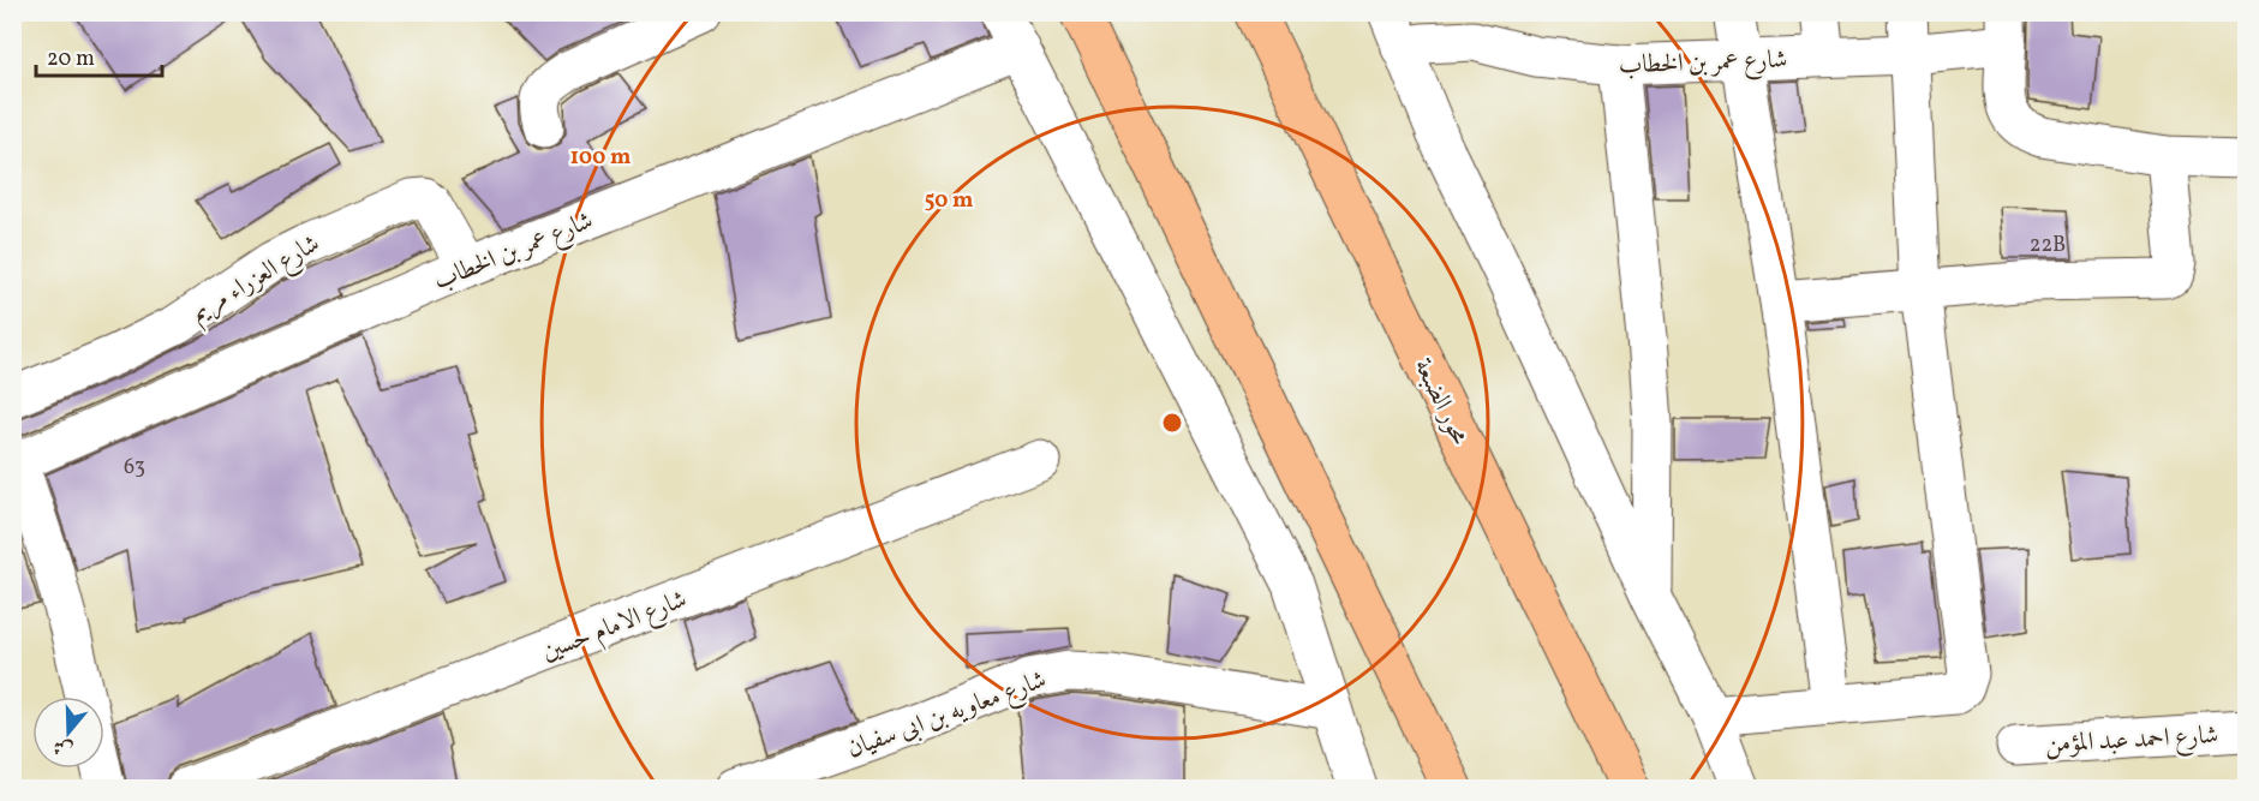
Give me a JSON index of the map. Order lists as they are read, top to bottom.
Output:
{
  "streets": {
    "highway": ["محور الضبعة"],
    "street": [
      "شارع عمر بن الخطاب",
      "شارع العزراء مريم",
      "شارع الامام حسين",
      "شارع معاويه بن ابى سفيان",
      "شارع احمد عبد المؤمن"
    ]
  },
  "crossings": [
    ["شارع عمر بن الخطاب", "شارع العزراء مريم"]
  ],
  "house_numbers": ["22B", "63"],
  "scale_bar": "20 m",
  "north": "bottom",
  "rings": ["100 m", "50 m"]
}
